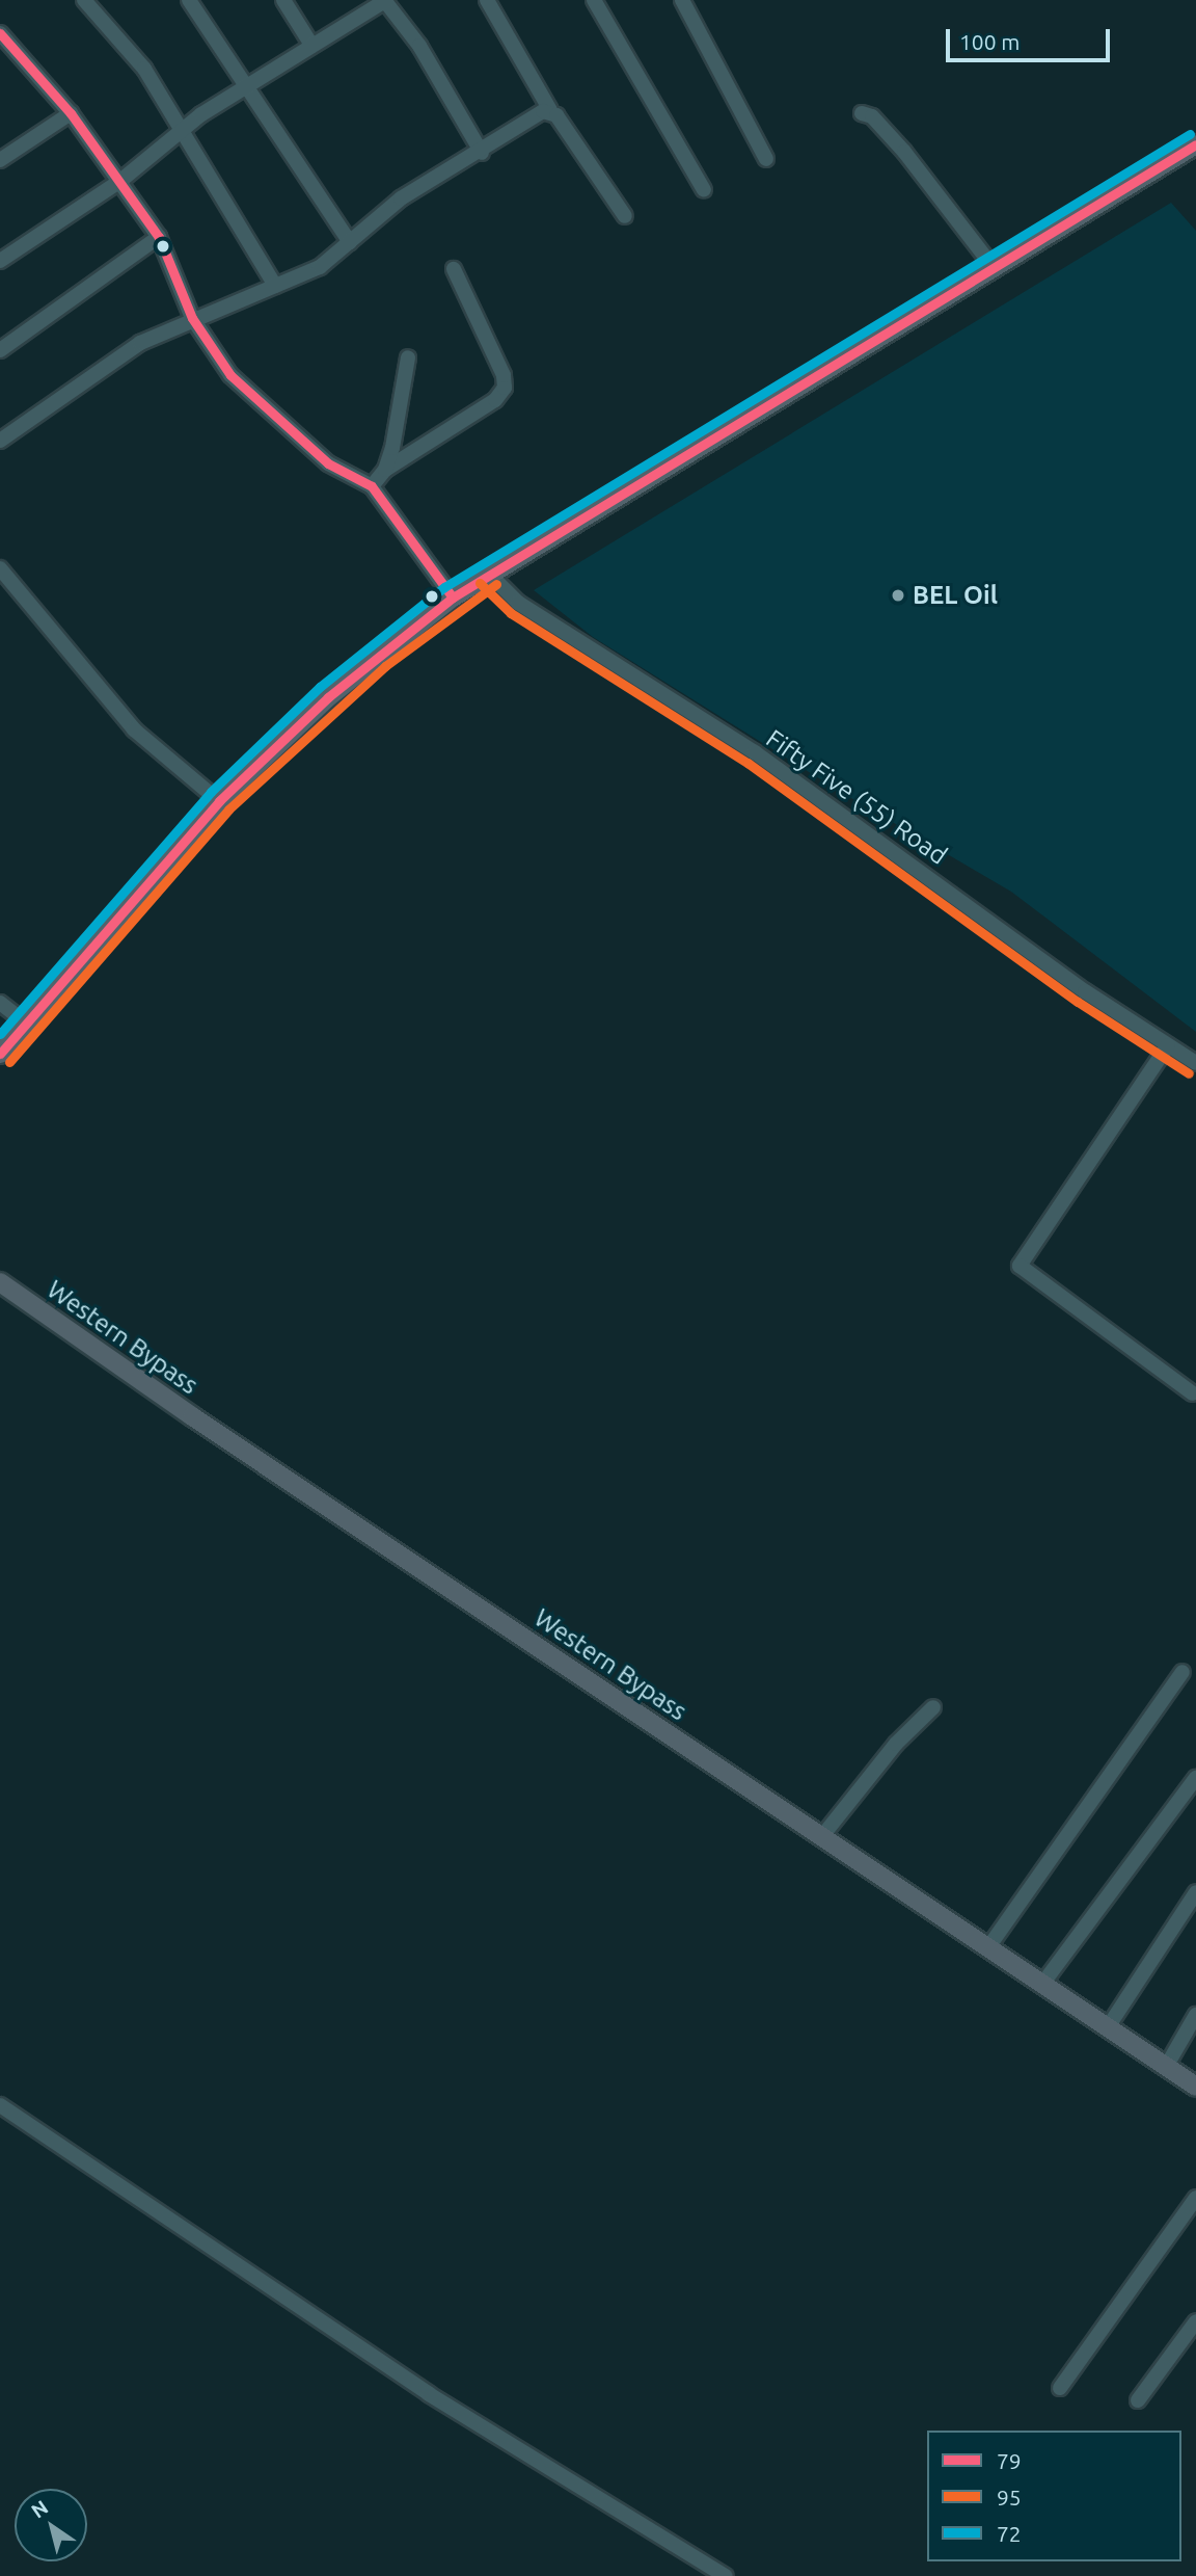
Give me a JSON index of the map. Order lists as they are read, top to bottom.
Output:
{
  "streets": {
    "main road": ["Western Bypass"],
    "street": ["Fifty Five (55) Road"]
  },
  "places": ["BEL Oil"],
  "lines": ["transit line 79", "transit line 72", "transit line 95"],
  "legend": ["79", "95", "72"],
  "scale_bar": "100 m",
  "north": "top left"
}
